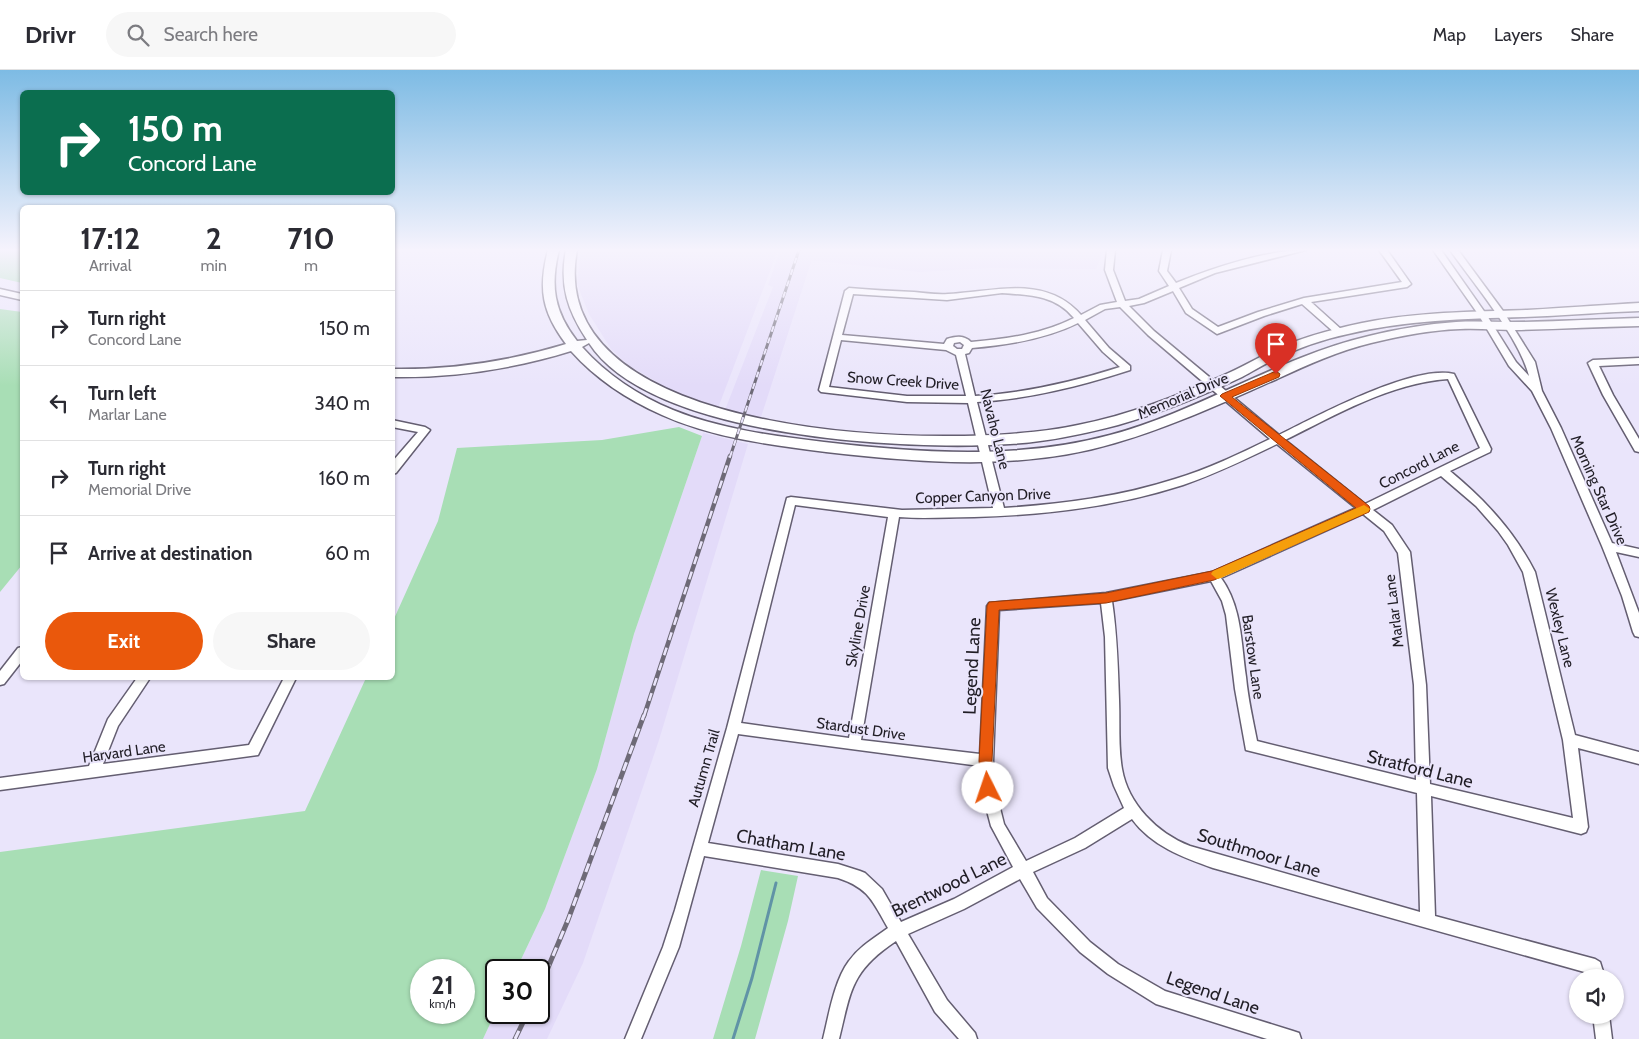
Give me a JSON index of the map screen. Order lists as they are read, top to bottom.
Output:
{
  "streets": {
    "main road": ["Memorial Drive"],
    "street": [
      "Snow Creek Drive",
      "Navaho Lane",
      "Concord Lane",
      "Morning Star Drive",
      "Copper Canyon Drive",
      "Marlar Lane",
      "Skyline Drive",
      "Wexley Lane",
      "Barstow Lane",
      "Legend Lane",
      "Stardust Drive",
      "Harvard Lane",
      "Autumn Trail",
      "Stratford Lane",
      "Chatham Lane",
      "Southmoor Lane",
      "Brentwood Lane"
    ]
  },
  "crossings": [
    ["Snow Creek Drive", "Navaho Lane"],
    ["Memorial Drive", "Navaho Lane"],
    ["Memorial Drive", "Morning Star Drive"],
    ["Memorial Drive", "Marlar Lane"],
    ["Navaho Lane", "Copper Canyon Drive"],
    ["Concord Lane", "Copper Canyon Drive"],
    ["Concord Lane", "Marlar Lane"],
    ["Concord Lane", "Wexley Lane"],
    ["Concord Lane", "Barstow Lane"],
    ["Concord Lane", "Legend Lane"],
    ["Concord Lane", "Southmoor Lane"],
    ["Copper Canyon Drive", "Marlar Lane"],
    ["Copper Canyon Drive", "Skyline Drive"],
    ["Copper Canyon Drive", "Autumn Trail"],
    ["Marlar Lane", "Stratford Lane"],
    ["Marlar Lane", "Southmoor Lane"],
    ["Skyline Drive", "Stardust Drive"],
    ["Wexley Lane", "Stratford Lane"],
    ["Barstow Lane", "Stratford Lane"],
    ["Legend Lane", "Stardust Drive"],
    ["Legend Lane", "Brentwood Lane"],
    ["Stardust Drive", "Autumn Trail"],
    ["Autumn Trail", "Chatham Lane"],
    ["Chatham Lane", "Brentwood Lane"],
    ["Southmoor Lane", "Brentwood Lane"]
  ],
  "page": {
    "header": "Drivr",
    "search": "Search here",
    "nav": ["Map", "Layers", "Share"],
    "turn": ["150 m", "Concord Lane"],
    "eta": [
      "17:12",
      "Arrival",
      "2",
      "min",
      "710",
      "m"
    ],
    "list": [
      {
        "name": "Turn right",
        "note": "Concord Lane",
        "value": "150 m"
      },
      {
        "name": "Turn left",
        "note": "Marlar Lane",
        "value": "340 m"
      },
      {
        "name": "Turn right",
        "note": "Memorial Drive",
        "value": "160 m"
      },
      {
        "name": "Arrive at destination",
        "value": "60 m"
      }
    ],
    "buttons": ["Exit", "Share"],
    "speed": "21 km/h",
    "limit": "30"
  }
}
